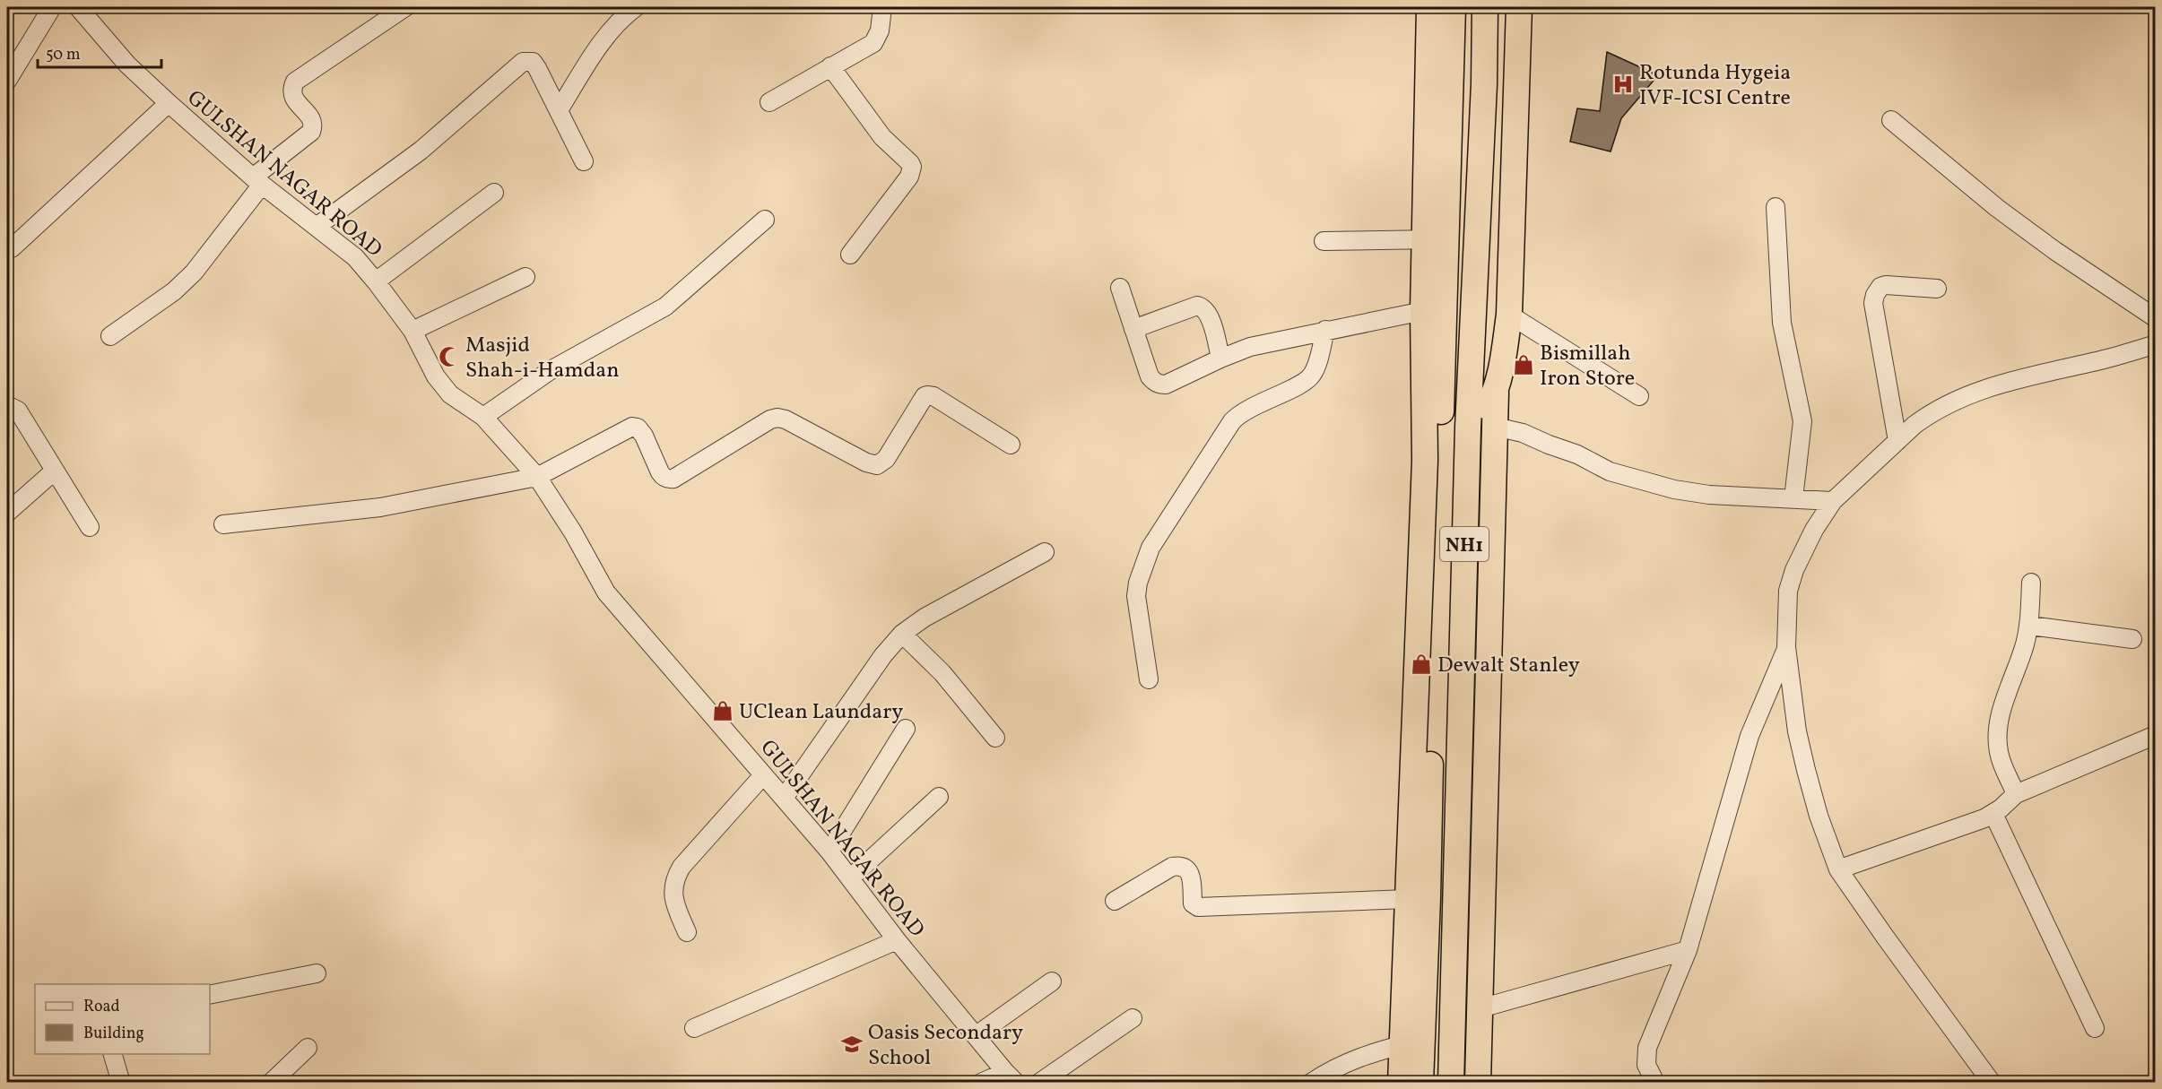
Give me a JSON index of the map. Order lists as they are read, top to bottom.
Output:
{
  "streets": {
    "highway": ["NH1"],
    "street": ["GULSHAN NAGAR ROAD"]
  },
  "places": {
    "hospital": ["Rotunda Hygeia IVF-ICSI Centre"],
    "mosque": ["Masjid Shah-i-Hamdan"],
    "shop": ["Bismillah Iron Store", "Dewalt Stanley", "UClean Laundary"],
    "school or university": ["Oasis Secondary School"]
  },
  "legend": ["Road", "Building"],
  "scale_bar": "50 m"
}
